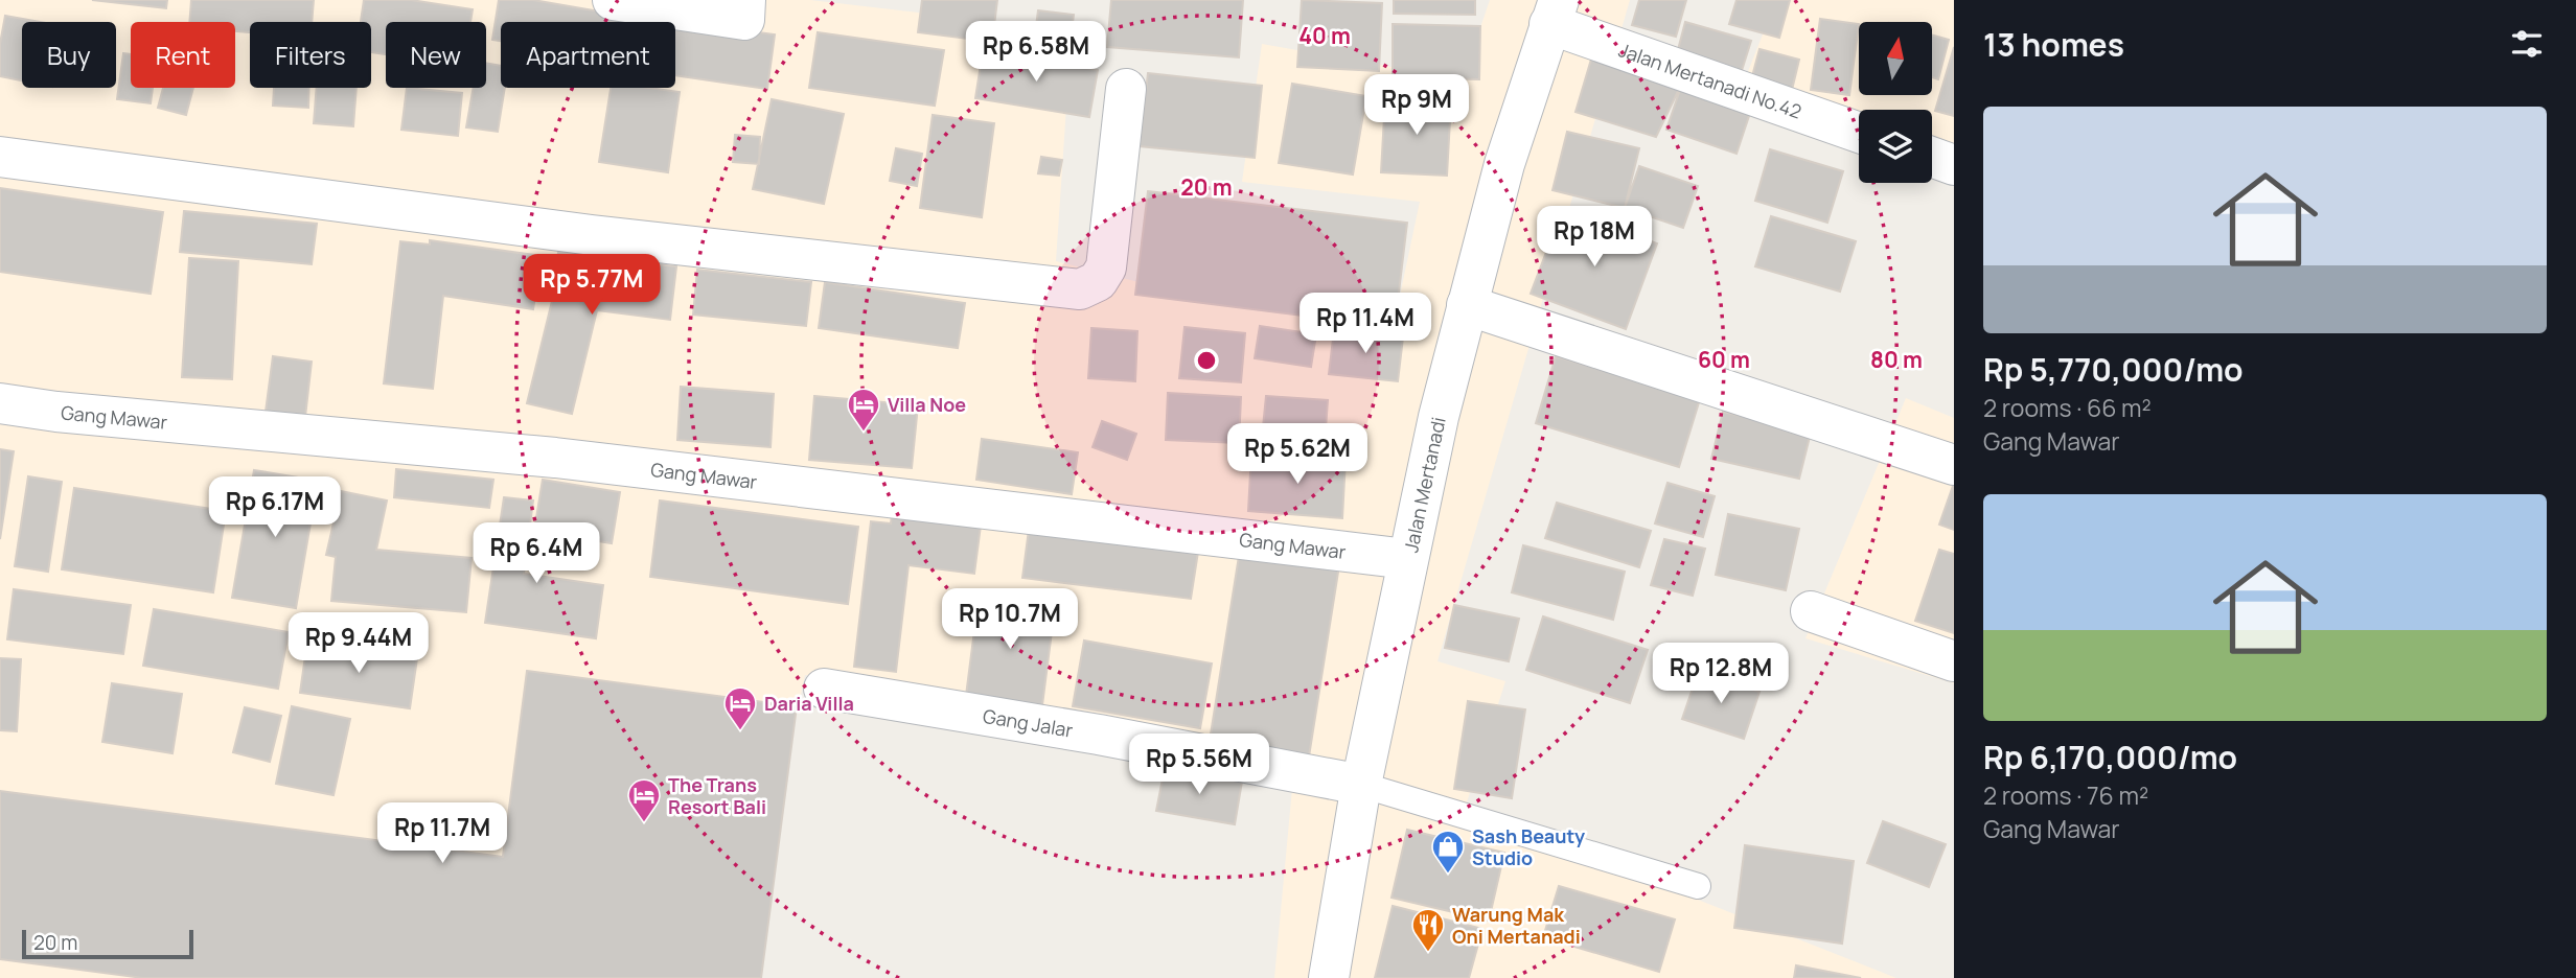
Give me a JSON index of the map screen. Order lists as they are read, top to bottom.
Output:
{
  "streets": {
    "street": [
      "Jalan Mertanadi No.42",
      "Gang Mawar",
      "Jalan Mertanadi",
      "Gang Jalar"
    ]
  },
  "crossings": [
    ["Jalan Mertanadi No.42", "Jalan Mertanadi"],
    ["Gang Mawar", "Jalan Mertanadi"],
    ["Jalan Mertanadi", "Gang Jalar"]
  ],
  "places": {
    "hotel": ["Villa Noe", "Daria Villa", "The Trans Resort Bali"],
    "shop": ["Sash Beauty Studio"],
    "restaurant": ["Warung Mak Oni Mertanadi"]
  },
  "scale_bar": "20 m",
  "north": "top",
  "page": {
    "heading": "13 homes",
    "price": [
      "Rp 6.58M",
      "Rp 9M",
      "Rp 18M",
      "Rp 5.77M",
      "Rp 11.4M",
      "Rp 5.62M",
      "Rp 6.17M",
      "Rp 6.4M",
      "Rp 10.7M",
      "Rp 9.44M",
      "Rp 12.8M",
      "Rp 5.56M",
      "Rp 11.7M"
    ],
    "chip": [
      "Buy",
      "Rent",
      "Filters",
      "New",
      "Apartment"
    ],
    "list": [
      {
        "name": "Rp 5,770,000/mo",
        "note": "2 rooms · 66 m² · Gang Mawar"
      },
      {
        "name": "Rp 6,170,000/mo",
        "note": "2 rooms · 76 m² · Gang Mawar"
      }
    ],
    "scale": "20 m"
  },
  "rings": [
    "40 m",
    "20 m",
    "60 m",
    "80 m"
  ]
}
